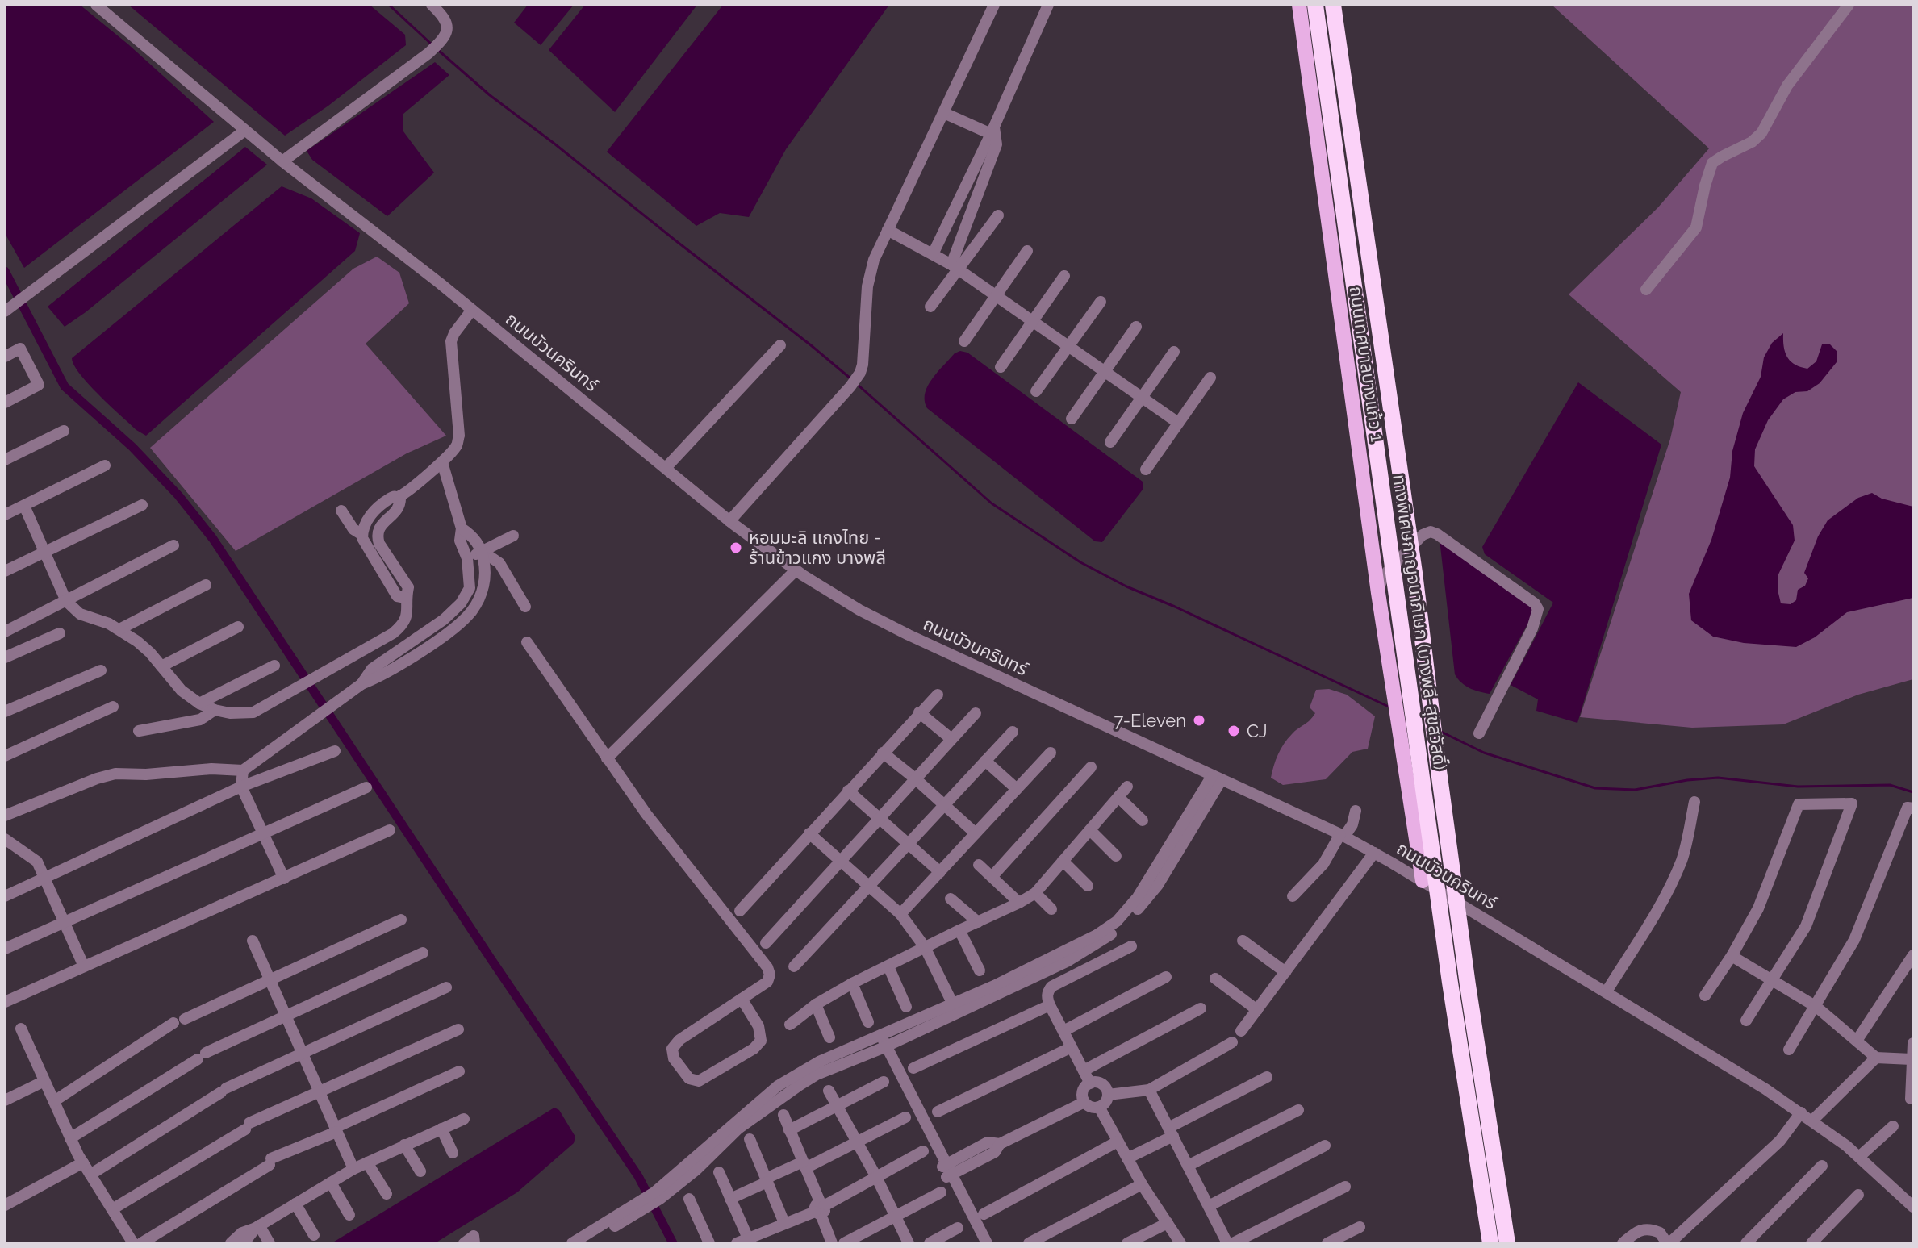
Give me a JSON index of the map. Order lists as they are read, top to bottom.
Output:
{
  "streets": {
    "highway": ["ทางพิเศษกาญจนาภิเษก (บางพลี-สุขสวัสดิ์)"],
    "main road": ["ถนนเทศบาลบางแก้ว 1"],
    "street": ["ถนนบัวนครินทร์"]
  },
  "crossings": [
    ["ถนนบัวนครินทร์", "ถนนเทศบาลบางแก้ว 1"]
  ],
  "places": ["หอมมะลิ เเกงไทย - ร้านข้าวแกง บางพลี", "7-Eleven", "CJ"]
}
